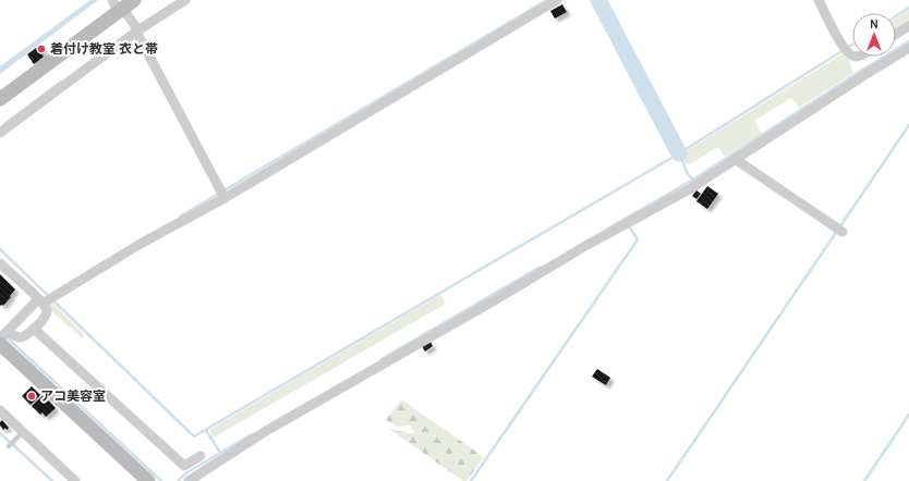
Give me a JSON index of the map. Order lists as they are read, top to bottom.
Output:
{
  "places": ["着付け教室 衣と帯", "アコ美容室"],
  "north": "top"
}
